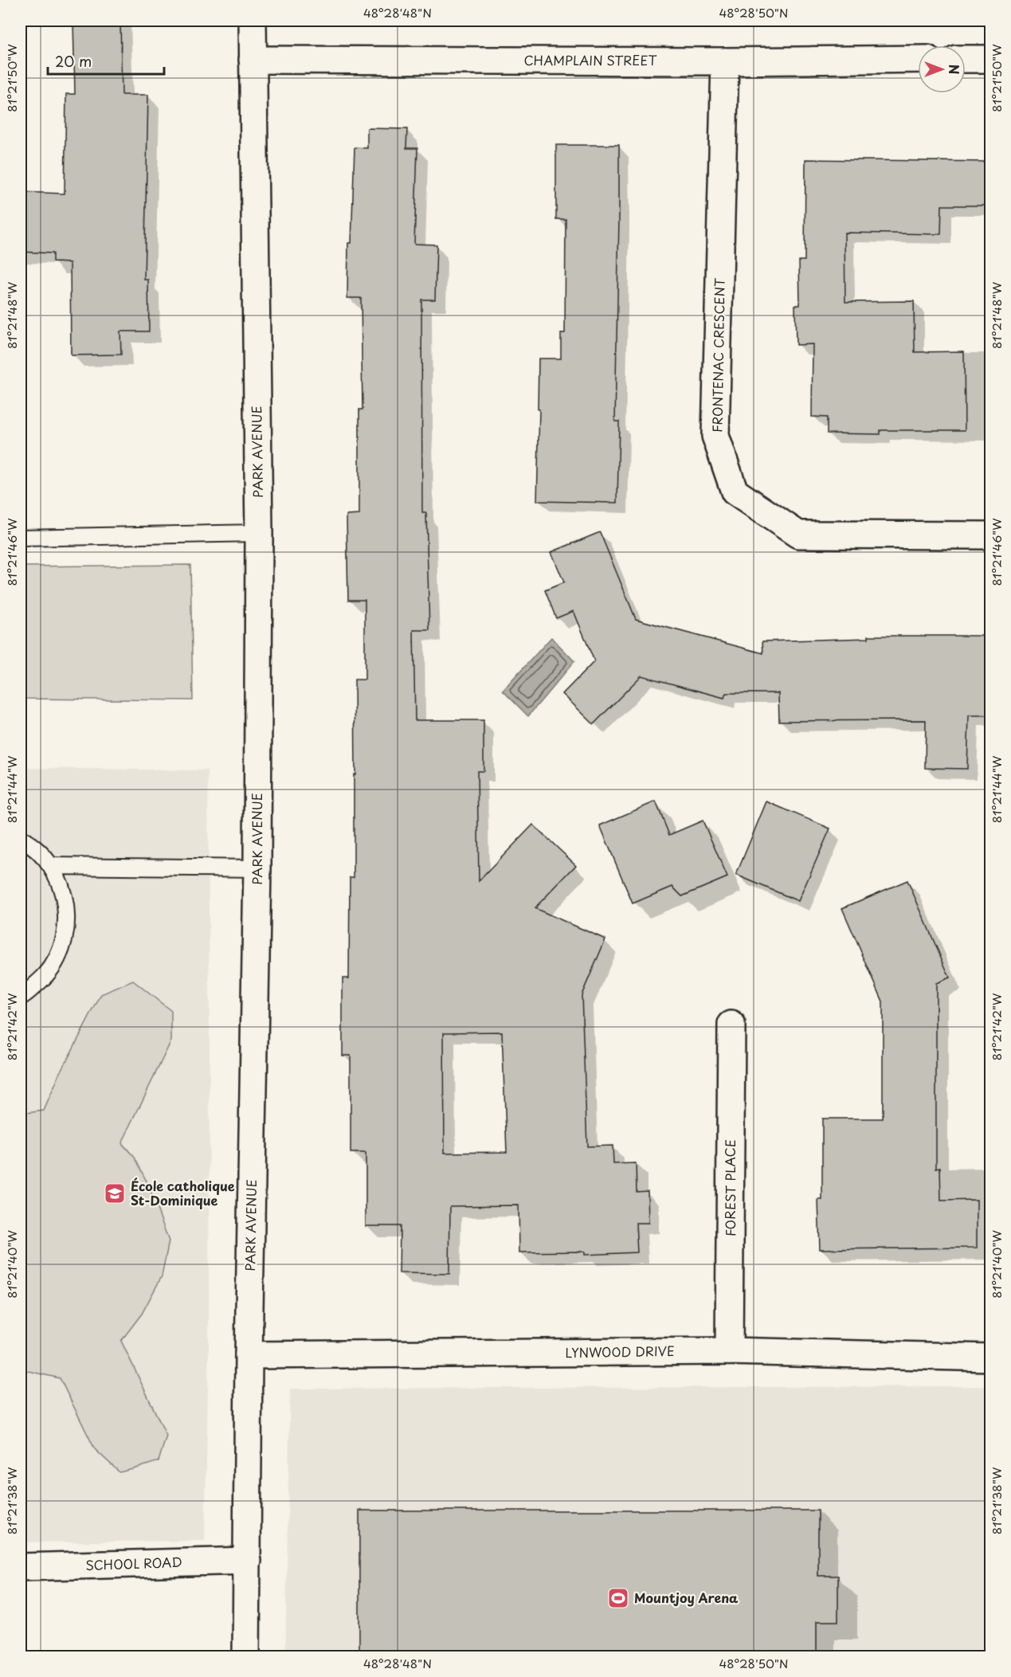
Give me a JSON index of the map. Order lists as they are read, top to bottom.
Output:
{
  "streets": {
    "street": [
      "CHAMPLAIN STREET",
      "FRONTENAC CRESCENT",
      "PARK AVENUE",
      "FOREST PLACE",
      "LYNWOOD DRIVE",
      "SCHOOL ROAD"
    ]
  },
  "crossings": [
    ["CHAMPLAIN STREET", "FRONTENAC CRESCENT"],
    ["CHAMPLAIN STREET", "PARK AVENUE"],
    ["PARK AVENUE", "LYNWOOD DRIVE"],
    ["PARK AVENUE", "SCHOOL ROAD"],
    ["FOREST PLACE", "LYNWOOD DRIVE"]
  ],
  "places": {
    "school or university": ["École catholique St-Dominique"],
    "sports": ["Mountjoy Arena"]
  },
  "scale_bar": "20 m",
  "north": "right",
  "coordinates": [
    "48°28'48\"N",
    "48°28'50\"N",
    "81°21'50\"W",
    "81°21'48\"W",
    "81°21'46\"W",
    "81°21'44\"W",
    "81°21'42\"W",
    "81°21'40\"W",
    "81°21'38\"W"
  ]
}
